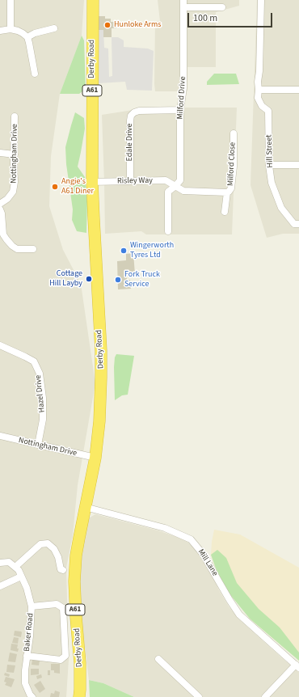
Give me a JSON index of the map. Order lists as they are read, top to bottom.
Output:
{
  "streets": {
    "highway": ["Derby Road", "A61"],
    "street": [
      "Milford Drive",
      "Edale Drive",
      "Hill Street",
      "Nottingham Drive",
      "Milford Close",
      "Risley Way",
      "Hazel Drive",
      "Mill Lane",
      "Baker Road"
    ]
  },
  "crossings": [
    ["Derby Road", "Nottingham Drive"],
    ["Derby Road", "Risley Way"],
    ["Derby Road", "Mill Lane"],
    ["Milford Drive", "Edale Drive"],
    ["Milford Drive", "Milford Close"],
    ["Milford Drive", "Risley Way"],
    ["Edale Drive", "Risley Way"],
    ["Nottingham Drive", "Hazel Drive"],
    ["Milford Close", "Risley Way"]
  ],
  "places": [
    "Hunloke Arms",
    "Angie's A61 Diner",
    "Wingerworth Tyres Ltd",
    "Cottage Hill Layby",
    "Fork Truck Service"
  ],
  "scale_bar": "100 m"
}
